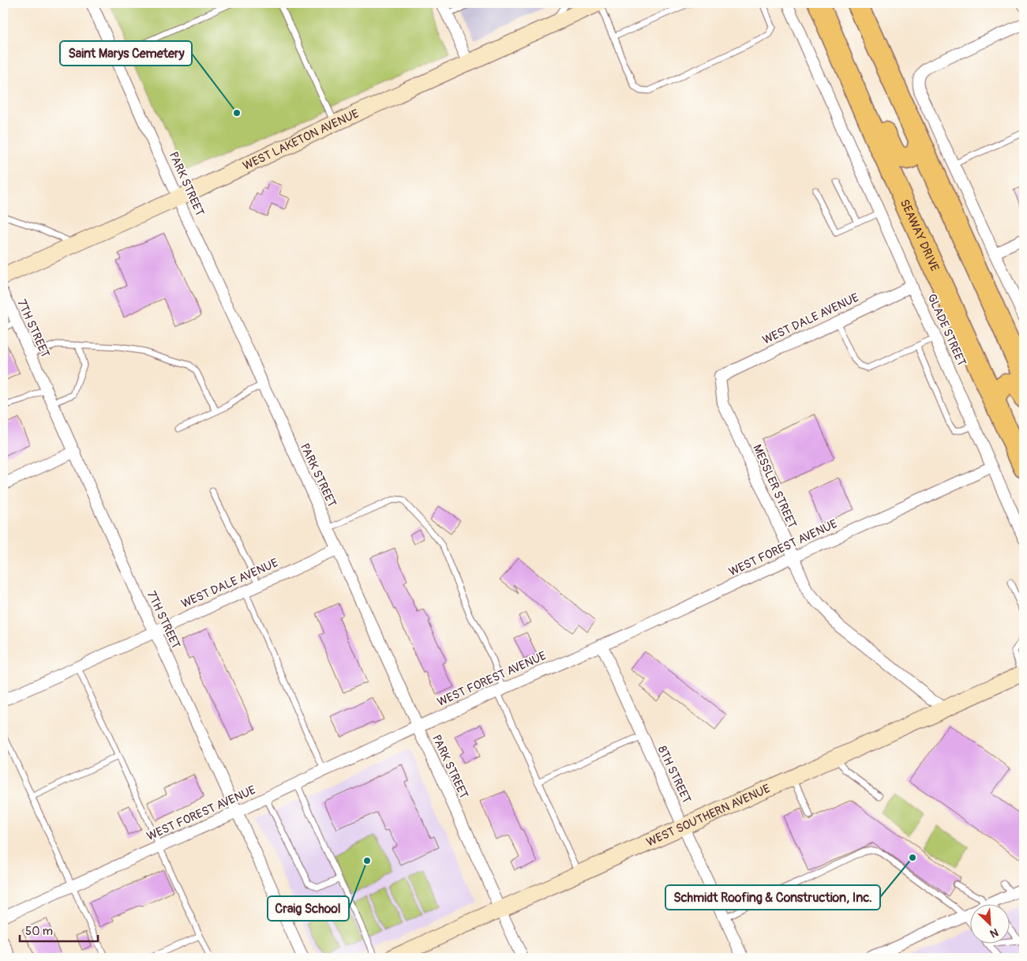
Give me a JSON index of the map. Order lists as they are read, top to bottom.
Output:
{
  "streets": {
    "highway": ["SEAWAY DRIVE"],
    "street": [
      "WEST LAKETON AVENUE",
      "PARK STREET",
      "WEST DALE AVENUE",
      "7TH STREET",
      "GLADE STREET",
      "MESSLER STREET",
      "WEST FOREST AVENUE",
      "8TH STREET",
      "WEST SOUTHERN AVENUE"
    ]
  },
  "crossings": [
    ["WEST LAKETON AVENUE", "PARK STREET"],
    ["PARK STREET", "WEST DALE AVENUE"],
    ["PARK STREET", "WEST FOREST AVENUE"],
    ["PARK STREET", "WEST SOUTHERN AVENUE"],
    ["WEST DALE AVENUE", "7TH STREET"],
    ["WEST DALE AVENUE", "GLADE STREET"],
    ["WEST DALE AVENUE", "MESSLER STREET"],
    ["7TH STREET", "WEST FOREST AVENUE"],
    ["GLADE STREET", "WEST FOREST AVENUE"],
    ["MESSLER STREET", "WEST FOREST AVENUE"],
    ["MESSLER STREET", "WEST SOUTHERN AVENUE"],
    ["WEST FOREST AVENUE", "8TH STREET"],
    ["8TH STREET", "WEST SOUTHERN AVENUE"]
  ],
  "places": ["Saint Marys Cemetery", "Schmidt Roofing & Construction, Inc.", "Craig School"],
  "scale_bar": "50 m",
  "north": "bottom right"
}
